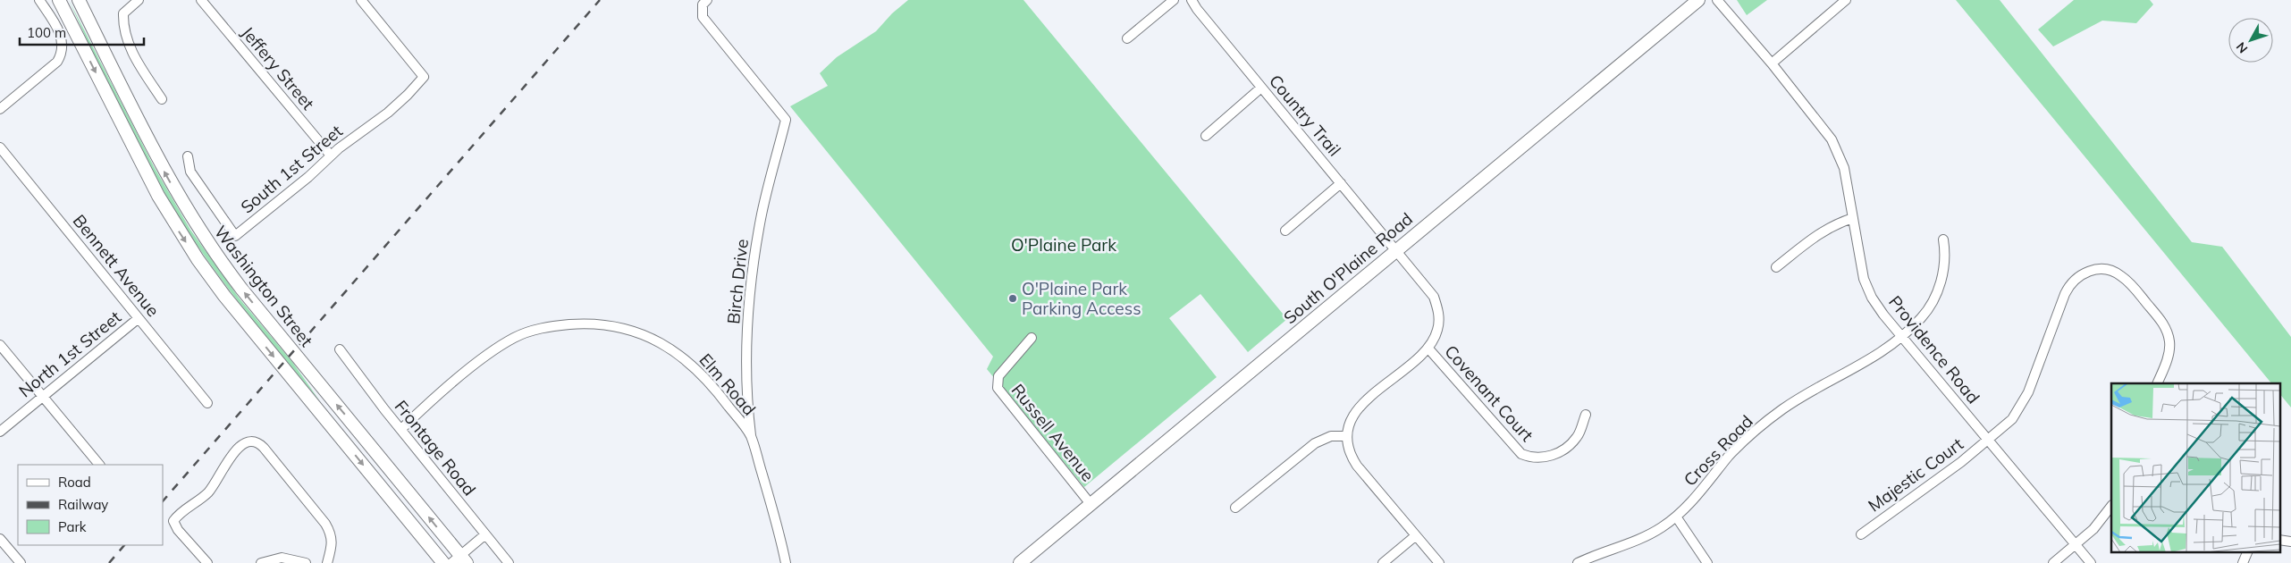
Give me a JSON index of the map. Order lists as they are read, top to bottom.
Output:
{
  "streets": {
    "main road": ["South O'Plaine Road", "Washington Street"],
    "street": [
      "Jeffery Street",
      "Country Trail",
      "South 1st Street",
      "Bennett Avenue",
      "Birch Drive",
      "Providence Road",
      "North 1st Street",
      "Elm Road",
      "Covenant Court",
      "Russell Avenue",
      "Frontage Road",
      "Cross Road",
      "Majestic Court"
    ]
  },
  "crossings": [
    ["Jeffery Street", "South 1st Street"],
    ["Country Trail", "South O'Plaine Road"],
    ["Country Trail", "Covenant Court"],
    ["Bennett Avenue", "North 1st Street"],
    ["South O'Plaine Road", "Russell Avenue"],
    ["Birch Drive", "Elm Road"],
    ["Providence Road", "Cross Road"],
    ["Providence Road", "Majestic Court"],
    ["Elm Road", "Frontage Road"]
  ],
  "parks": ["O'Plaine Park"],
  "places": ["O'Plaine Park Parking Access"],
  "legend": ["Road", "Railway", "Park"],
  "scale_bar": "100 m",
  "north": "bottom left"
}
